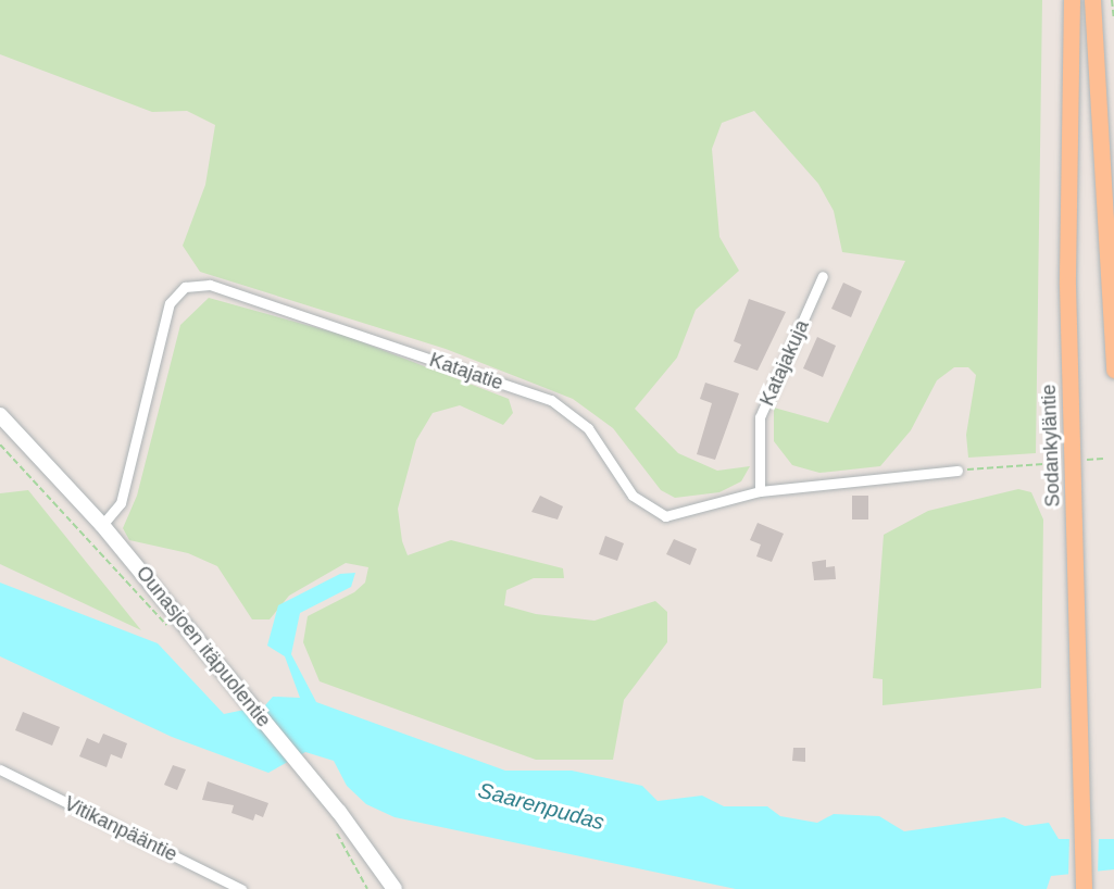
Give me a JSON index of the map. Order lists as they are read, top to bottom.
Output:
{
  "streets": {
    "highway": ["Sodankyläntie"],
    "main road": ["Ounasjoen itäpuolentie"],
    "street": ["Katajakuja", "Katajatie", "Vitikanpääntie"]
  },
  "crossings": [
    ["Katajakuja", "Katajatie"],
    ["Katajatie", "Ounasjoen itäpuolentie"]
  ],
  "water": ["Saarenpudas"]
}
